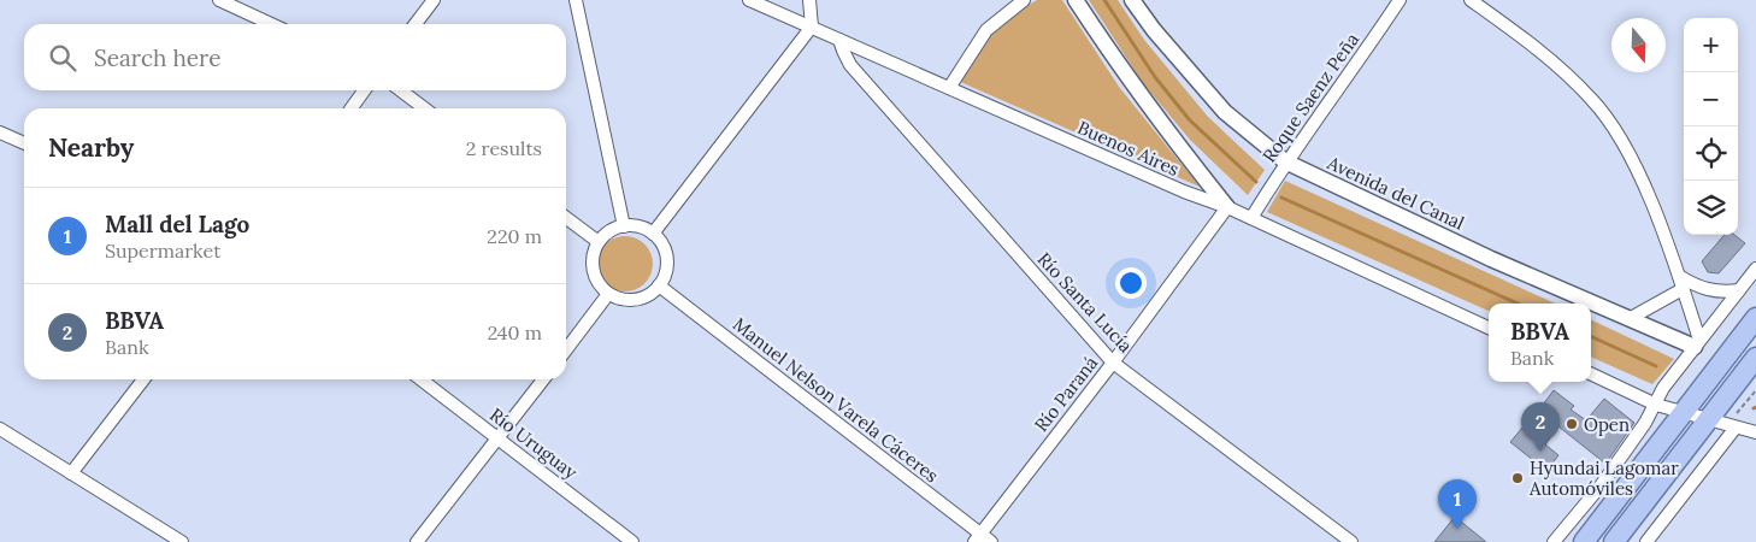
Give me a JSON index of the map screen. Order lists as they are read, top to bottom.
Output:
{
  "streets": {
    "street": [
      "Roque Saenz Peña",
      "Buenos Aires",
      "Avenida del Canal",
      "Río Santa Lucía",
      "Río Paraná",
      "Manuel Nelson Varela Cáceres",
      "Río Uruguay"
    ]
  },
  "crossings": [
    ["Roque Saenz Peña", "Buenos Aires"],
    ["Roque Saenz Peña", "Avenida del Canal"],
    ["Buenos Aires", "Río Santa Lucía"],
    ["Buenos Aires", "Río Paraná"],
    ["Río Santa Lucía", "Río Paraná"],
    ["Río Paraná", "Manuel Nelson Varela Cáceres"]
  ],
  "places": ["Open", "Hyundai Lagomar Automóviles"],
  "north": "bottom",
  "page": {
    "map_buttons": ["+", "−"],
    "search": "Search here",
    "heading": ["Nearby", "2 results"],
    "list": [
      {
        "mark": "1",
        "name": "Mall del Lago",
        "note": "Supermarket",
        "value": "220 m"
      },
      {
        "mark": "2",
        "name": "BBVA",
        "note": "Bank",
        "value": "240 m"
      }
    ],
    "popup": ["BBVA", "Bank"],
    "pins": ["2", "1"]
  }
}
